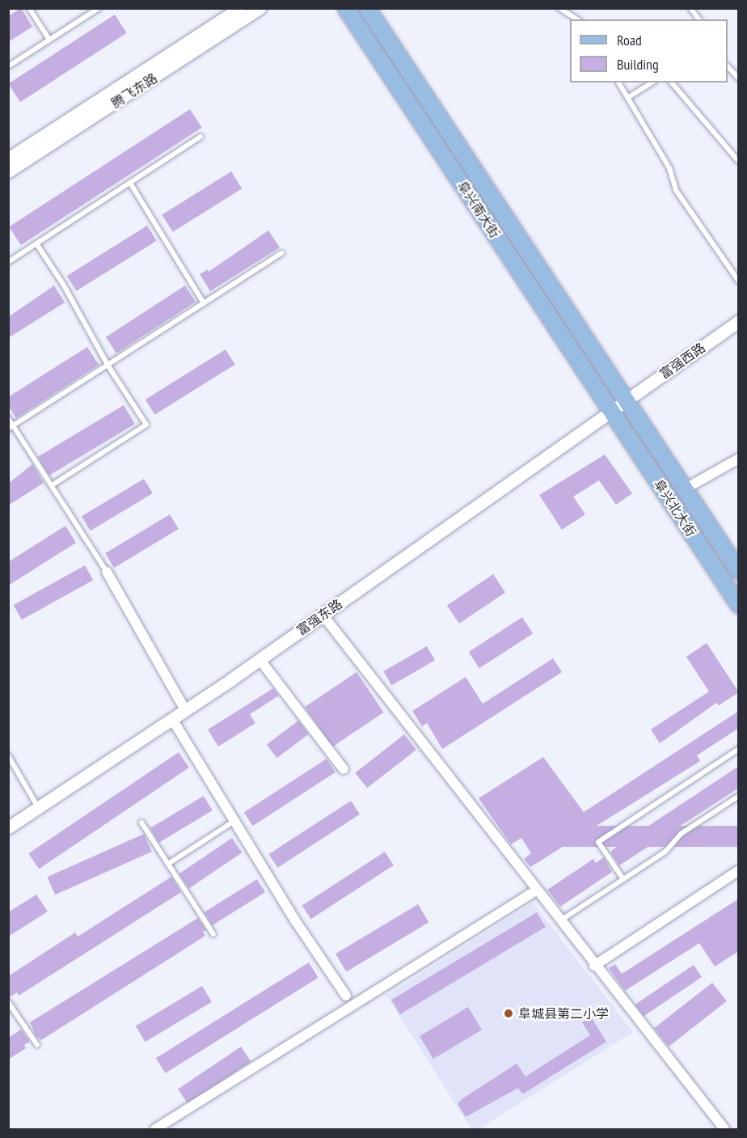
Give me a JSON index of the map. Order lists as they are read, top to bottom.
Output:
{
  "streets": {
    "main road": ["阜兴南大街", "阜兴北大街"],
    "street": ["腾飞东路", "富强西路", "富强东路"]
  },
  "crossings": [
    ["阜兴南大街", "富强西路"],
    ["阜兴南大街", "阜兴北大街"],
    ["阜兴南大街", "富强东路"],
    ["富强西路", "阜兴北大街"],
    ["富强西路", "富强东路"],
    ["阜兴北大街", "富强东路"]
  ],
  "places": ["阜城县第二小学"],
  "legend": ["Road", "Building"]
}
